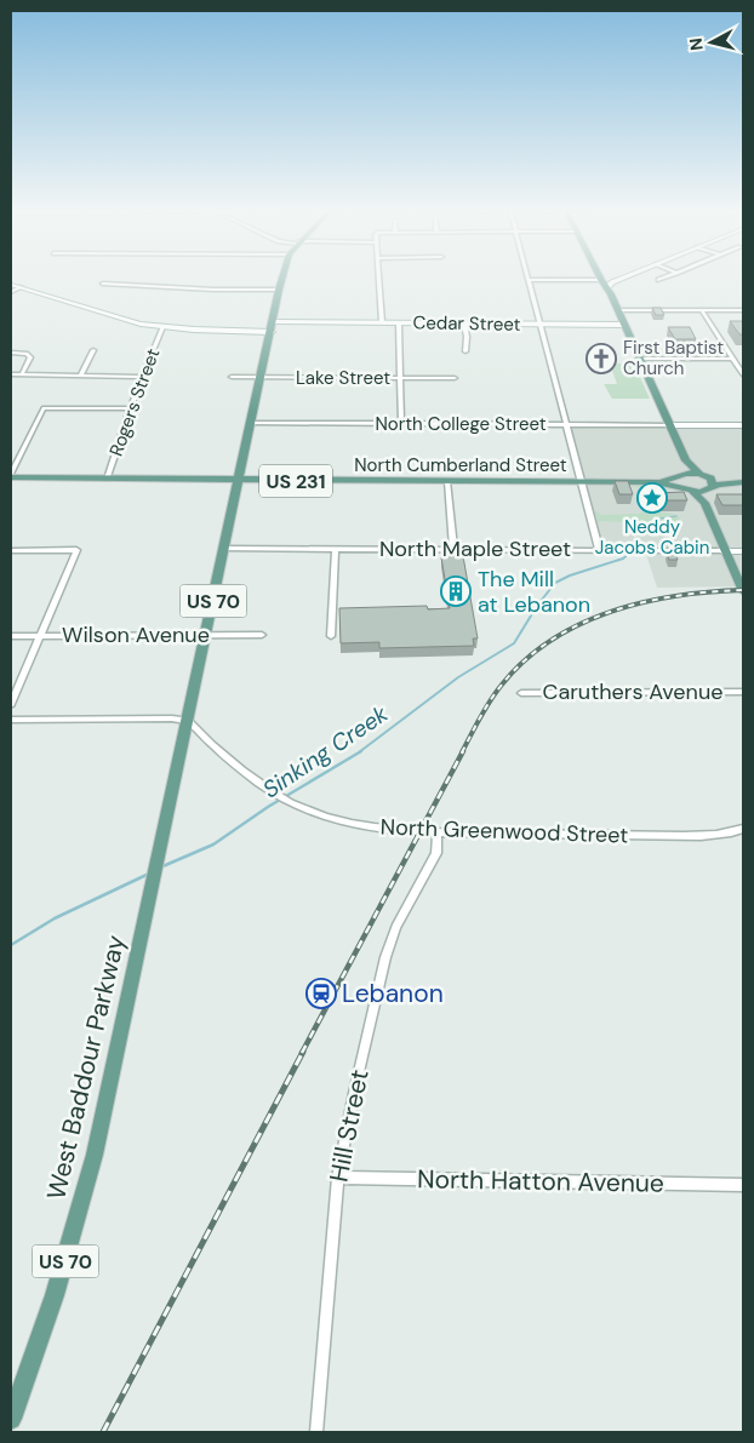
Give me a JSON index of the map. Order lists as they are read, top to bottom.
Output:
{
  "streets": {
    "main road": [
      "North Cumberland Street",
      "US 231",
      "US 70",
      "West Baddour Parkway"
    ],
    "street": [
      "Cedar Street",
      "Lake Street",
      "Rogers Street",
      "North College Street",
      "North Maple Street",
      "Wilson Avenue",
      "Caruthers Avenue",
      "North Greenwood Street",
      "Hill Street",
      "North Hatton Avenue"
    ]
  },
  "crossings": [
    ["Cedar Street", "US 70"],
    ["Lake Street", "US 70"],
    ["Rogers Street", "North Cumberland Street"],
    ["North College Street", "US 70"],
    ["North Cumberland Street", "US 231"],
    ["North Cumberland Street", "US 70"],
    ["North Maple Street", "US 70"],
    ["US 70", "Wilson Avenue"],
    ["US 70", "North Greenwood Street"],
    ["US 70", "West Baddour Parkway"],
    ["North Greenwood Street", "West Baddour Parkway"],
    ["North Greenwood Street", "Hill Street"],
    ["Hill Street", "North Hatton Avenue"]
  ],
  "water": ["Sinking Creek"],
  "places": {
    "church": ["First Baptist Church"],
    "place": ["Neddy Jacobs Cabin"],
    "building": ["The Mill at Lebanon"],
    "station": ["Lebanon"]
  },
  "north": "left"
}
